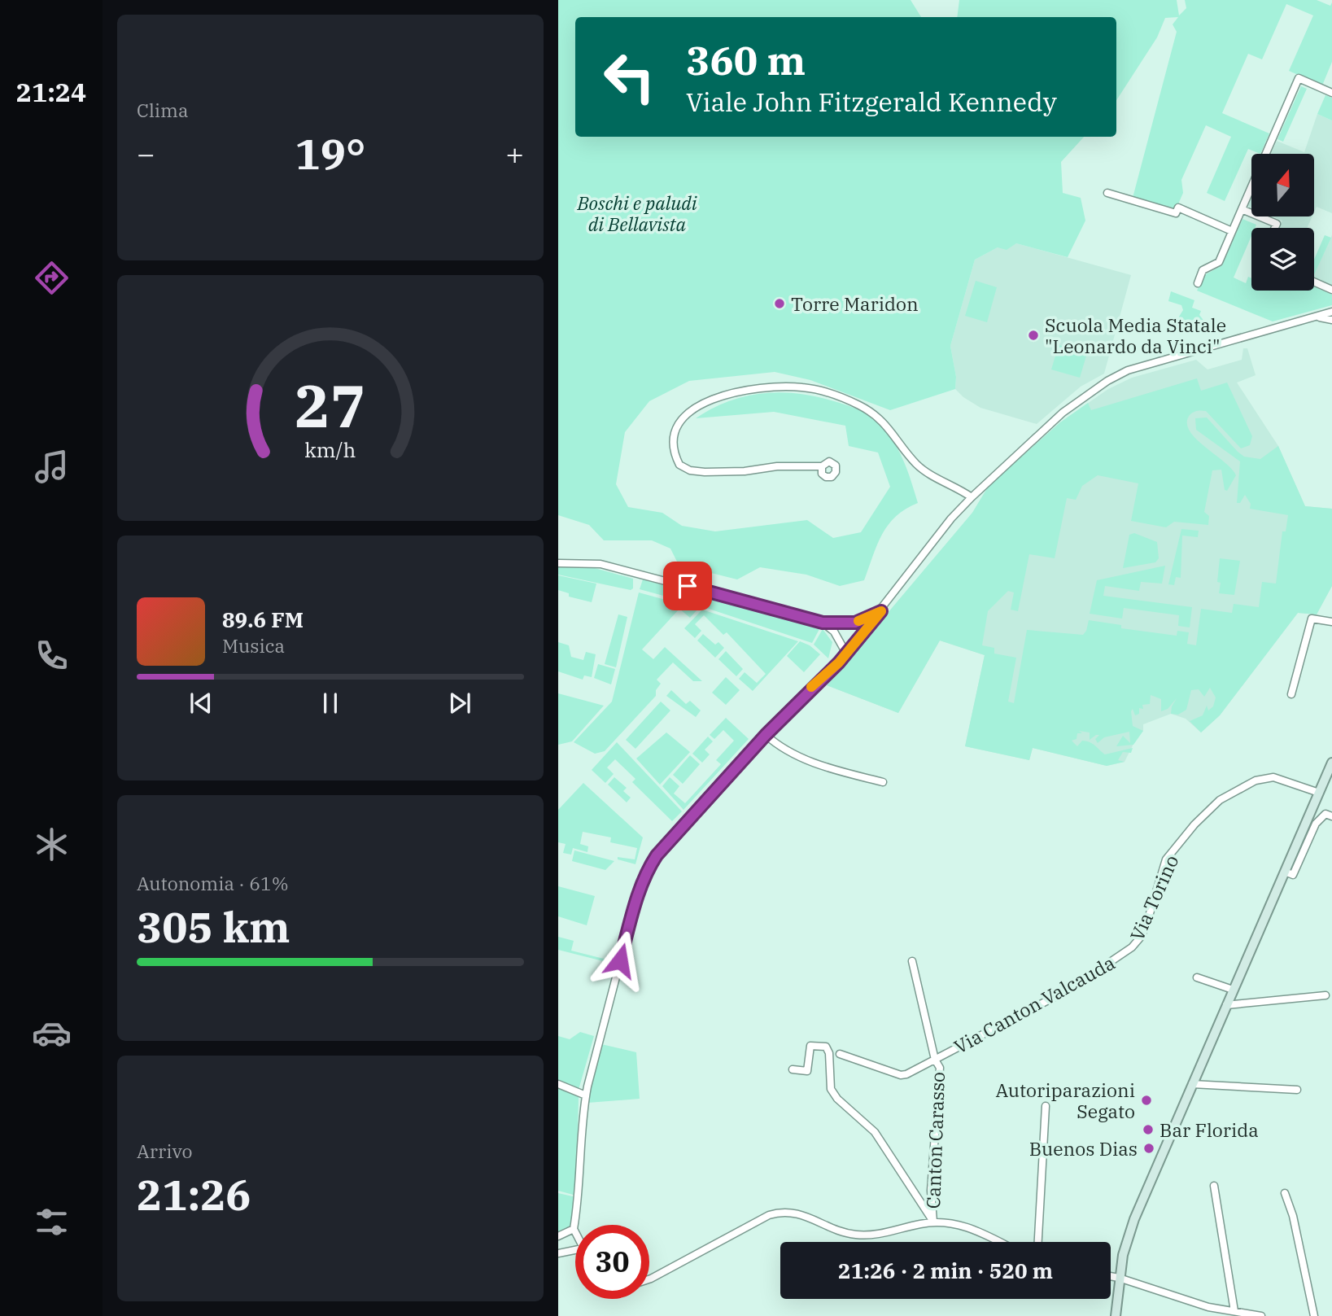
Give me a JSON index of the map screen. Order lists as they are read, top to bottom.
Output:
{
  "streets": {
    "street": ["Via Torino", "Via Canton Valcauda", "Canton Carasso"]
  },
  "crossings": [
    ["Via Torino", "Via Canton Valcauda"],
    ["Via Canton Valcauda", "Canton Carasso"]
  ],
  "parks": ["Boschi e paludi di Bellavista"],
  "places": [
    "Torre Maridon",
    "Scuola Media Statale \"Leonardo da Vinci\"",
    "Autoriparazioni Segato",
    "Bar Florida",
    "Buenos Dias"
  ],
  "north": "top",
  "page": {
    "tabs": "21:24",
    "tile": [
      "Clima",
      ["Autonomia · 61%", "305 km"],
      ["Arrivo", "21:26"]
    ],
    "turn": ["360 m", "Viale John Fitzgerald Kennedy"],
    "heat": ["−", "19°", "+"],
    "song": ["89.6 FM", "Musica"],
    "limit": "30",
    "trip": "21:26 · 2 min · 520 m",
    "gauge": ["27", "km/h"]
  }
}
